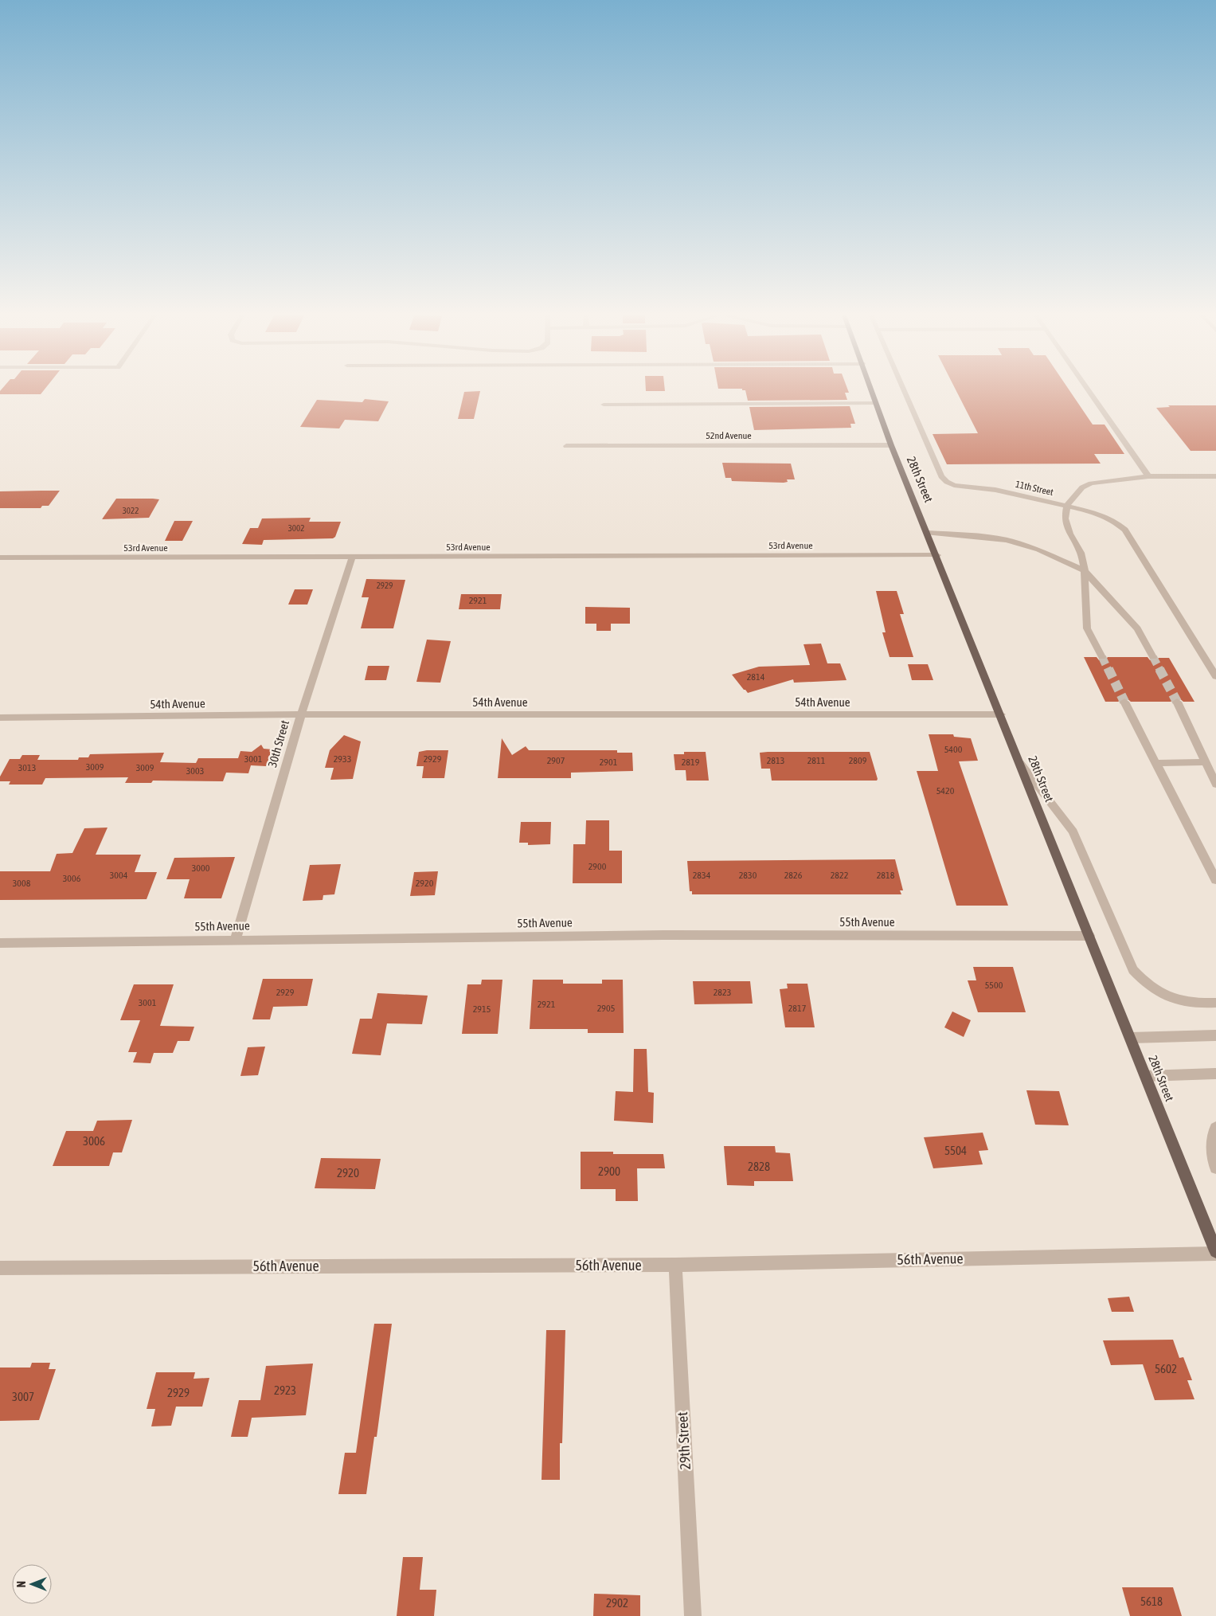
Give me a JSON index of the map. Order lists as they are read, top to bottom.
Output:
{
  "streets": {
    "main road": ["28th Street"],
    "street": [
      "52nd Avenue",
      "11th Street",
      "53rd Avenue",
      "54th Avenue",
      "30th Street",
      "55th Avenue",
      "56th Avenue",
      "29th Street"
    ]
  },
  "crossings": [
    ["52nd Avenue", "28th Street"],
    ["28th Street", "53rd Avenue"],
    ["28th Street", "54th Avenue"],
    ["28th Street", "55th Avenue"],
    ["28th Street", "56th Avenue"],
    ["53rd Avenue", "30th Street"],
    ["54th Avenue", "30th Street"],
    ["30th Street", "55th Avenue"],
    ["56th Avenue", "29th Street"]
  ],
  "house_numbers": [
    "3022",
    "3002",
    "2929",
    "2921",
    "2814",
    "5400",
    "3001",
    "2933",
    "2929",
    "2907",
    "2813",
    "2811",
    "2809",
    "2901",
    "2819",
    "3009",
    "3013",
    "3009",
    "3003",
    "5420",
    "2900",
    "3000",
    "3004",
    "2834",
    "2830",
    "2826",
    "2822",
    "2818",
    "3006",
    "3008",
    "2920",
    "5500",
    "2929",
    "2823",
    "3001",
    "2921",
    "2905",
    "2817",
    "2915",
    "3006",
    "5504",
    "2828",
    "2900",
    "2920",
    "5602",
    "2923",
    "2929",
    "3007",
    "5618",
    "2902"
  ],
  "north": "left"
}
